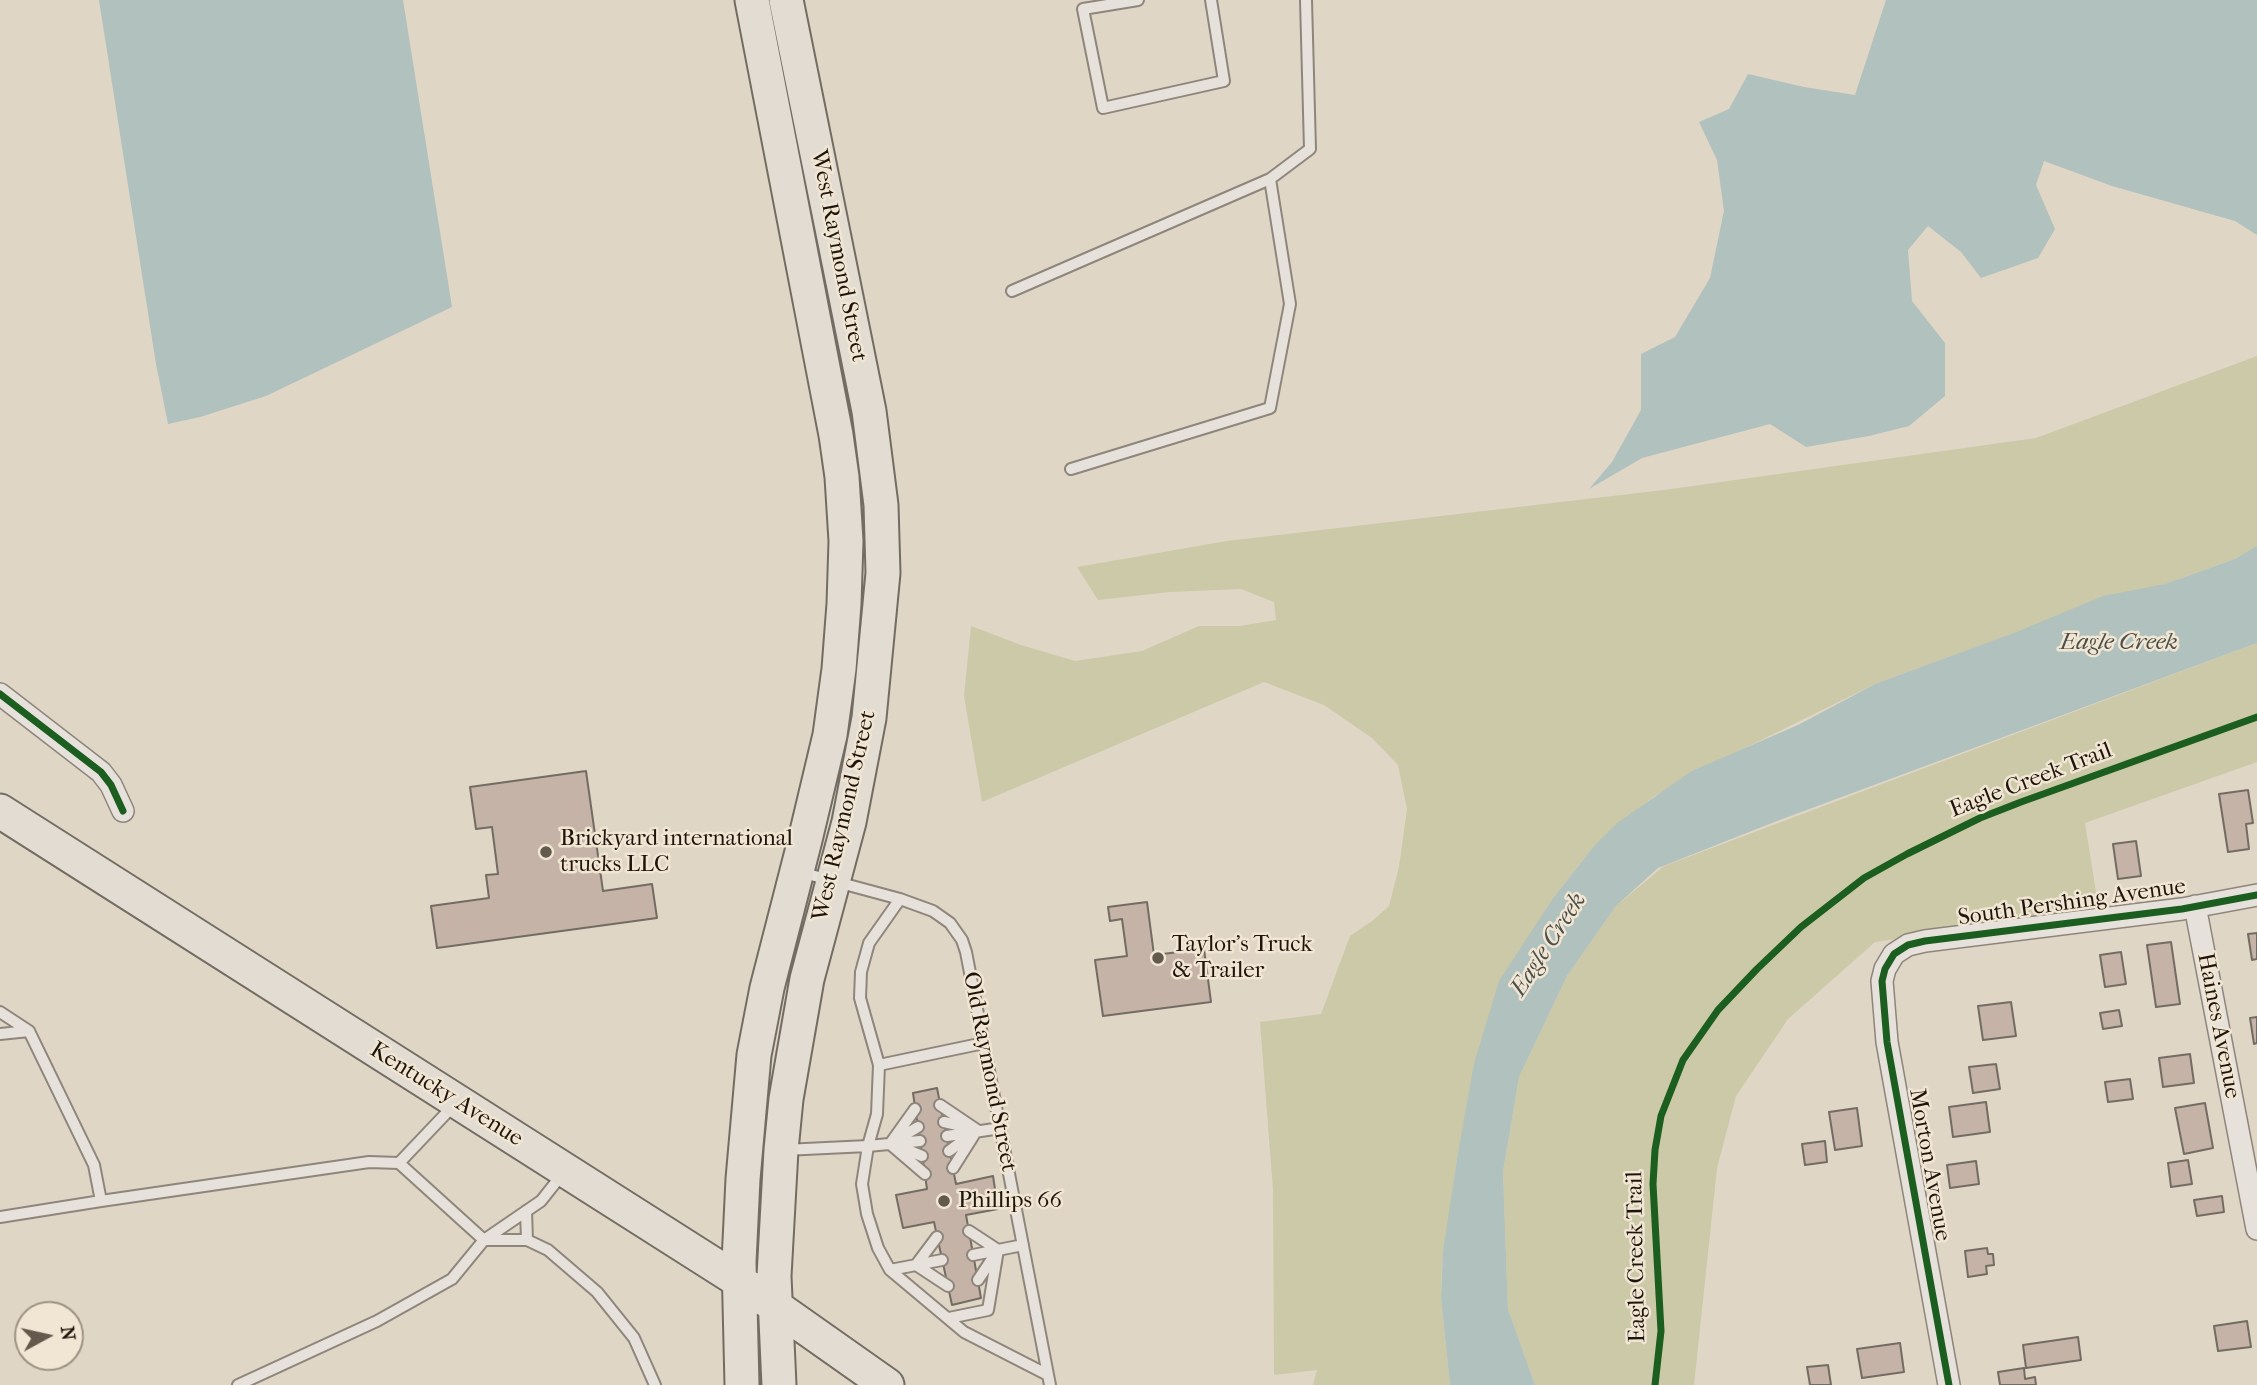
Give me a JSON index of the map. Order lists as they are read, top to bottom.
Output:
{
  "streets": {
    "main road": ["West Raymond Street", "Kentucky Avenue"],
    "street": ["South Pershing Avenue", "Haines Avenue", "Morton Avenue"],
    "lane": ["Old Raymond Street"],
    "cycle path": ["Eagle Creek Trail"]
  },
  "crossings": [
    ["West Raymond Street", "Old Raymond Street"],
    ["West Raymond Street", "Kentucky Avenue"],
    ["South Pershing Avenue", "Haines Avenue"],
    ["South Pershing Avenue", "Morton Avenue"]
  ],
  "water": ["Eagle Creek"],
  "places": ["Brickyard international trucks LLC", "Taylor's Truck & Trailer", "Phillips 66"],
  "north": "right"
}
